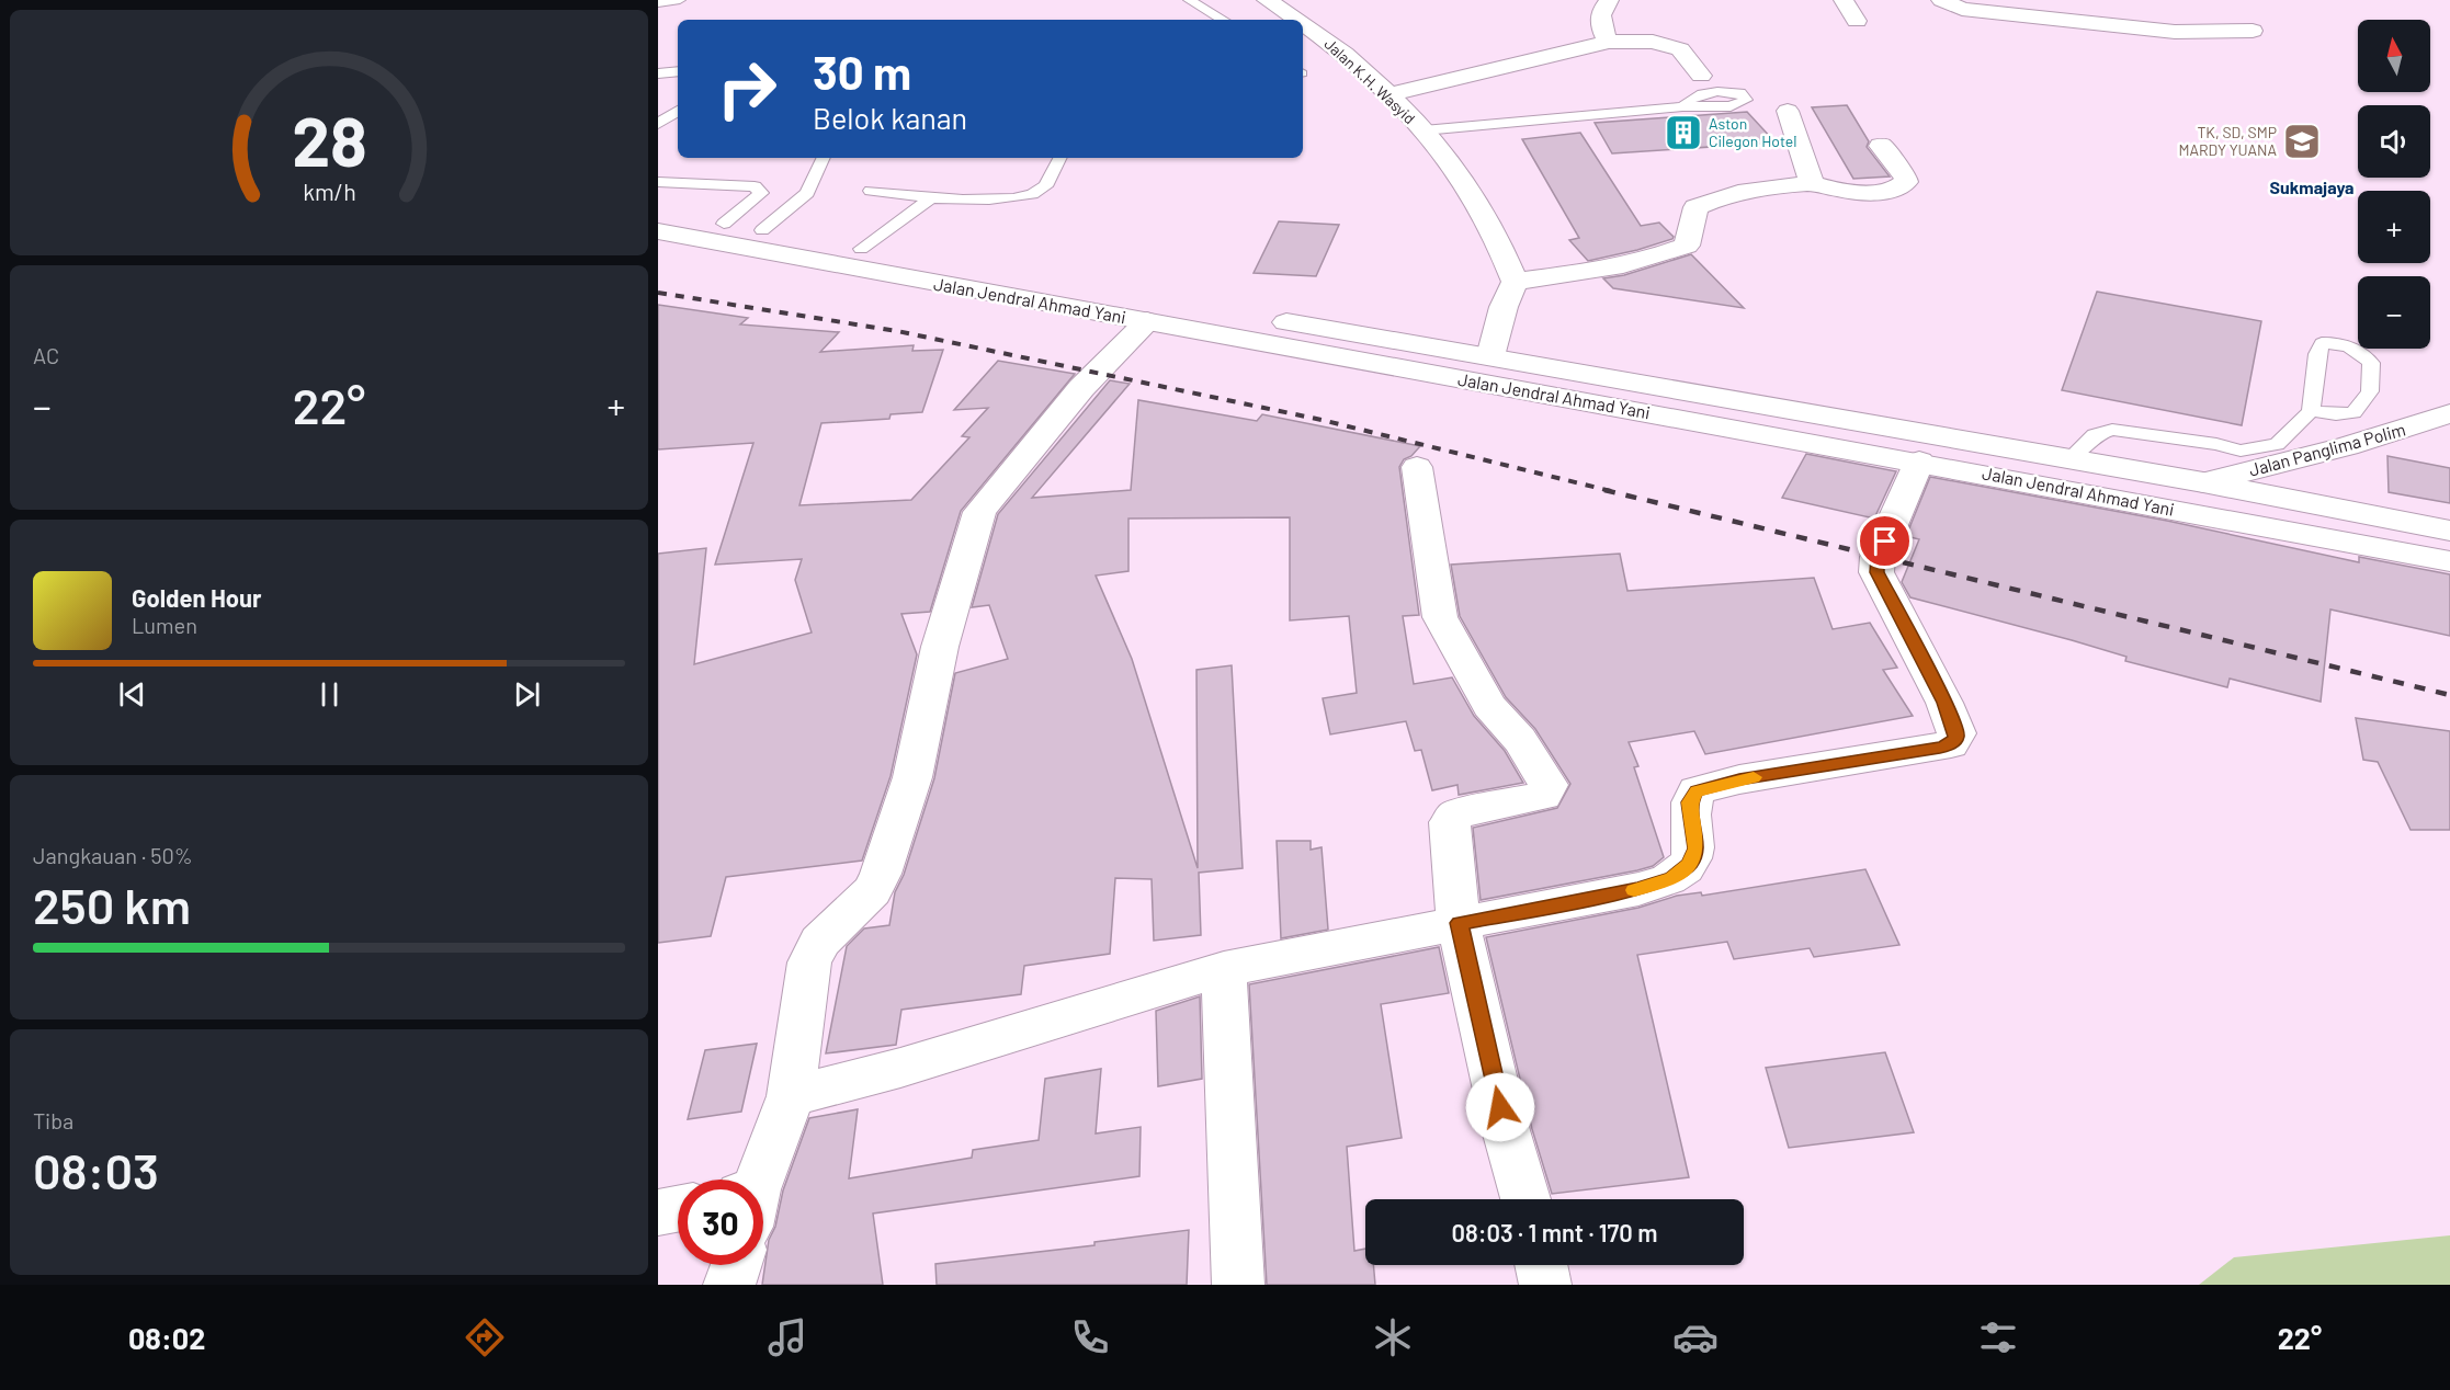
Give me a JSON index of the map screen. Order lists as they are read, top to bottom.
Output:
{
  "streets": {
    "main road": ["Jalan K.H. Wasyid", "Jalan Jendral Ahmad Yani", "Jalan Panglima Polim"]
  },
  "crossings": [
    ["Jalan Jendral Ahmad Yani", "Jalan Panglima Polim"]
  ],
  "districts": ["Sukmajaya"],
  "places": {
    "building": ["Aston Cilegon Hotel"],
    "school or university": ["TK, SD, SMP MARDY YUANA"]
  },
  "north": "top",
  "page": {
    "map_buttons": ["+", "−"],
    "turn": ["30 m", "Belok kanan"],
    "tile": [
      "AC",
      ["Jangkauan · 50%", "250 km"],
      ["Tiba", "08:03"]
    ],
    "heat": ["−", "22°", "+"],
    "song": ["Golden Hour", "Lumen"],
    "limit": "30",
    "trip": "08:03 · 1 mnt · 170 m",
    "tabs": ["08:02", "22°"],
    "gauge": ["28", "km/h"]
  }
}
